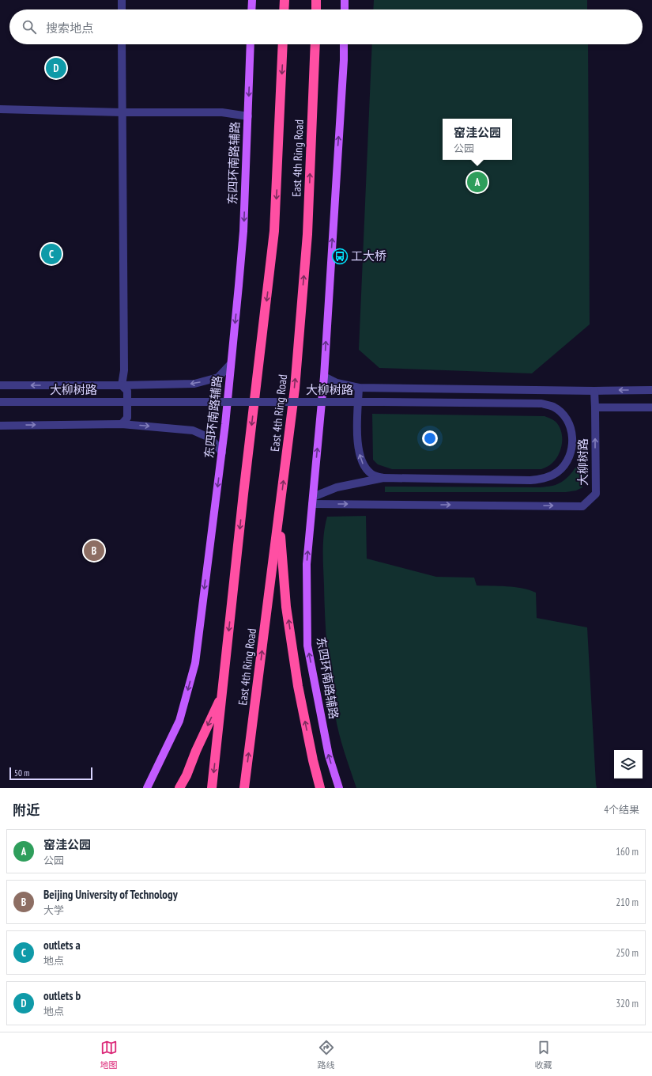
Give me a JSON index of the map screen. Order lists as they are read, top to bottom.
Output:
{
  "streets": {
    "highway": ["East 4th Ring Road"],
    "main road": ["东四环南路辅路"],
    "street": ["大柳树路"]
  },
  "crossings": [
    ["东四环南路辅路", "大柳树路"]
  ],
  "places": {
    "bus stop": ["工大桥"]
  },
  "scale_bar": "50 m",
  "page": {
    "search": "搜索地点",
    "pins": [
      "D",
      "A",
      "C",
      "B"
    ],
    "popup": ["窑洼公园", "公园"],
    "scale": "50 m",
    "heading": ["附近", "4个结果"],
    "list": [
      {
        "mark": "A",
        "name": "窑洼公园",
        "note": "公园",
        "value": "160 m"
      },
      {
        "mark": "B",
        "name": "Beijing University of Technology",
        "note": "大学",
        "value": "210 m"
      },
      {
        "mark": "C",
        "name": "outlets a",
        "note": "地点",
        "value": "250 m"
      },
      {
        "mark": "D",
        "name": "outlets b",
        "note": "地点",
        "value": "320 m"
      }
    ],
    "nav": ["地图", "路线", "收藏"]
  }
}
